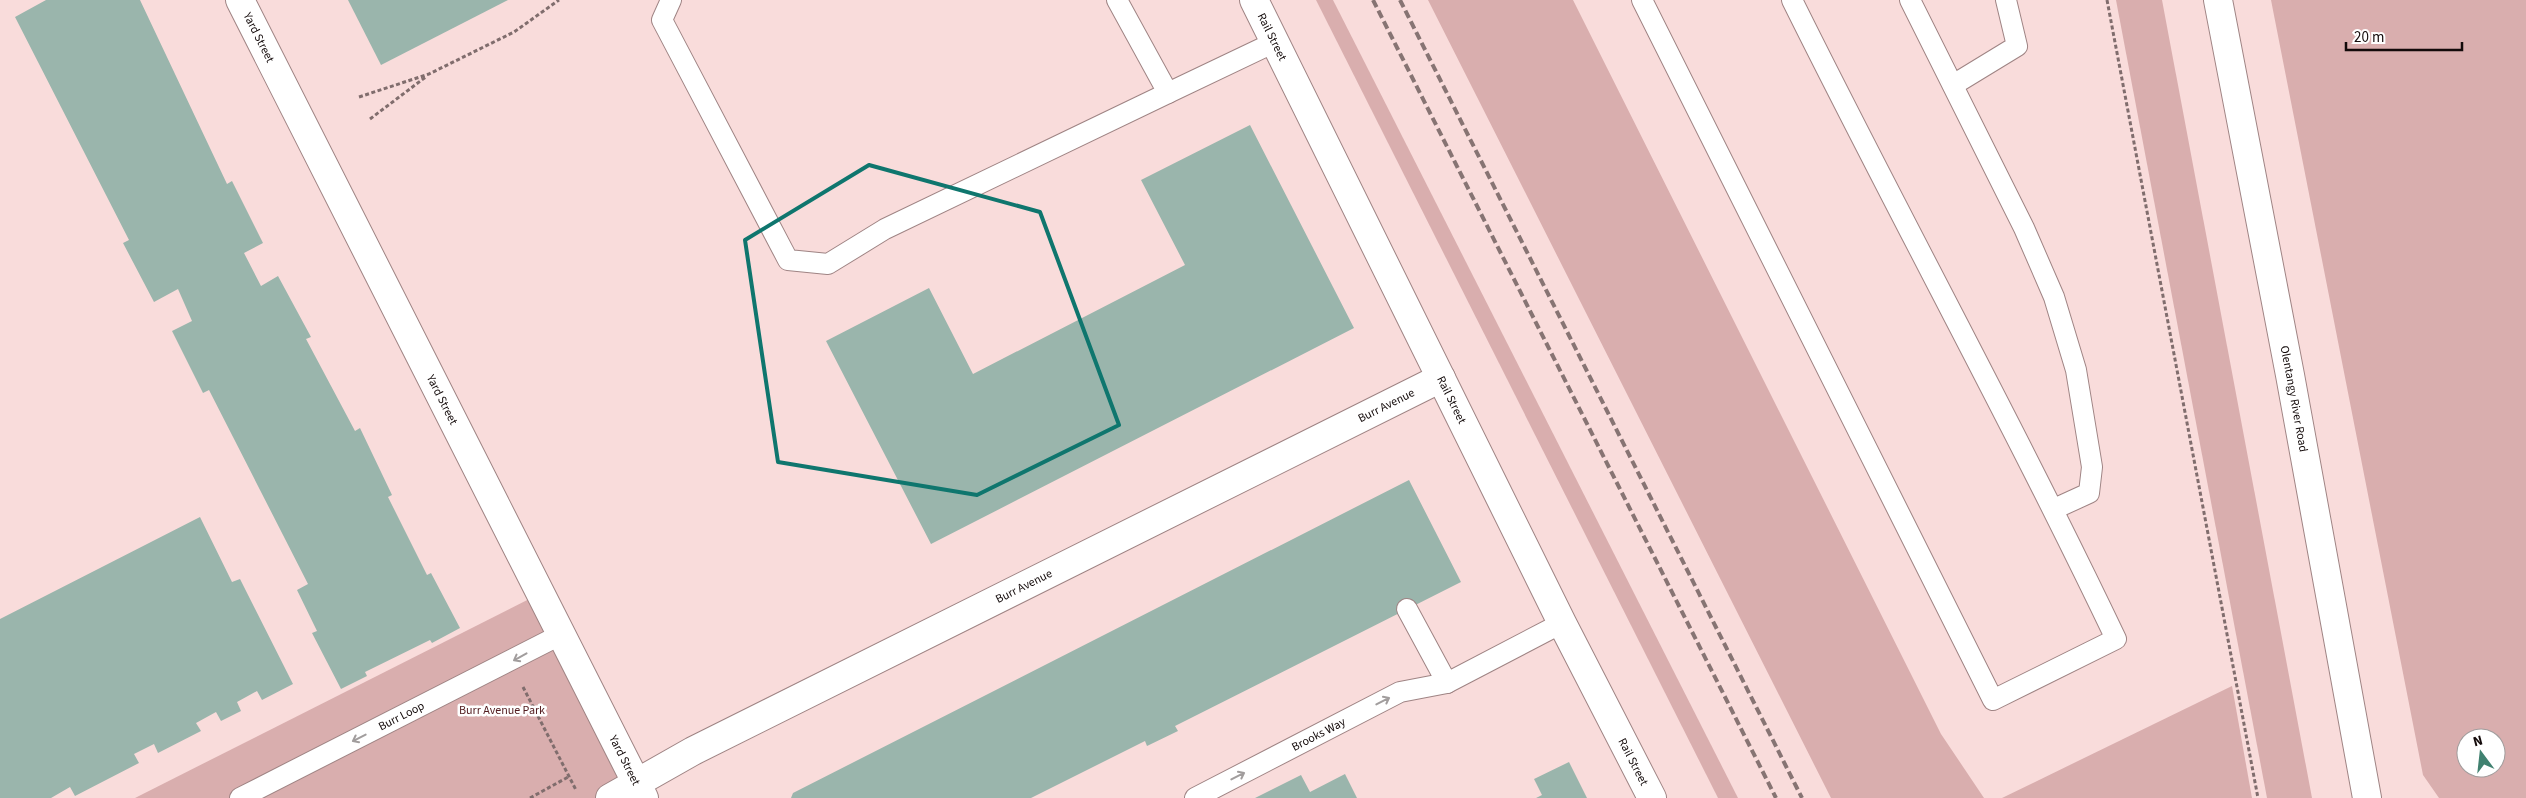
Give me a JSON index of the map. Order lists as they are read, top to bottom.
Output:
{
  "streets": {
    "street": [
      "Rail Street",
      "Yard Street",
      "Olentangy River Road",
      "Burr Avenue"
    ],
    "lane": ["Burr Loop", "Brooks Way"]
  },
  "crossings": [
    ["Rail Street", "Burr Avenue"],
    ["Rail Street", "Brooks Way"],
    ["Yard Street", "Burr Avenue"],
    ["Yard Street", "Burr Loop"]
  ],
  "one_way": ["Burr Loop", "Brooks Way"],
  "parks": ["Burr Avenue Park"],
  "scale_bar": "20 m",
  "north": "top"
}
